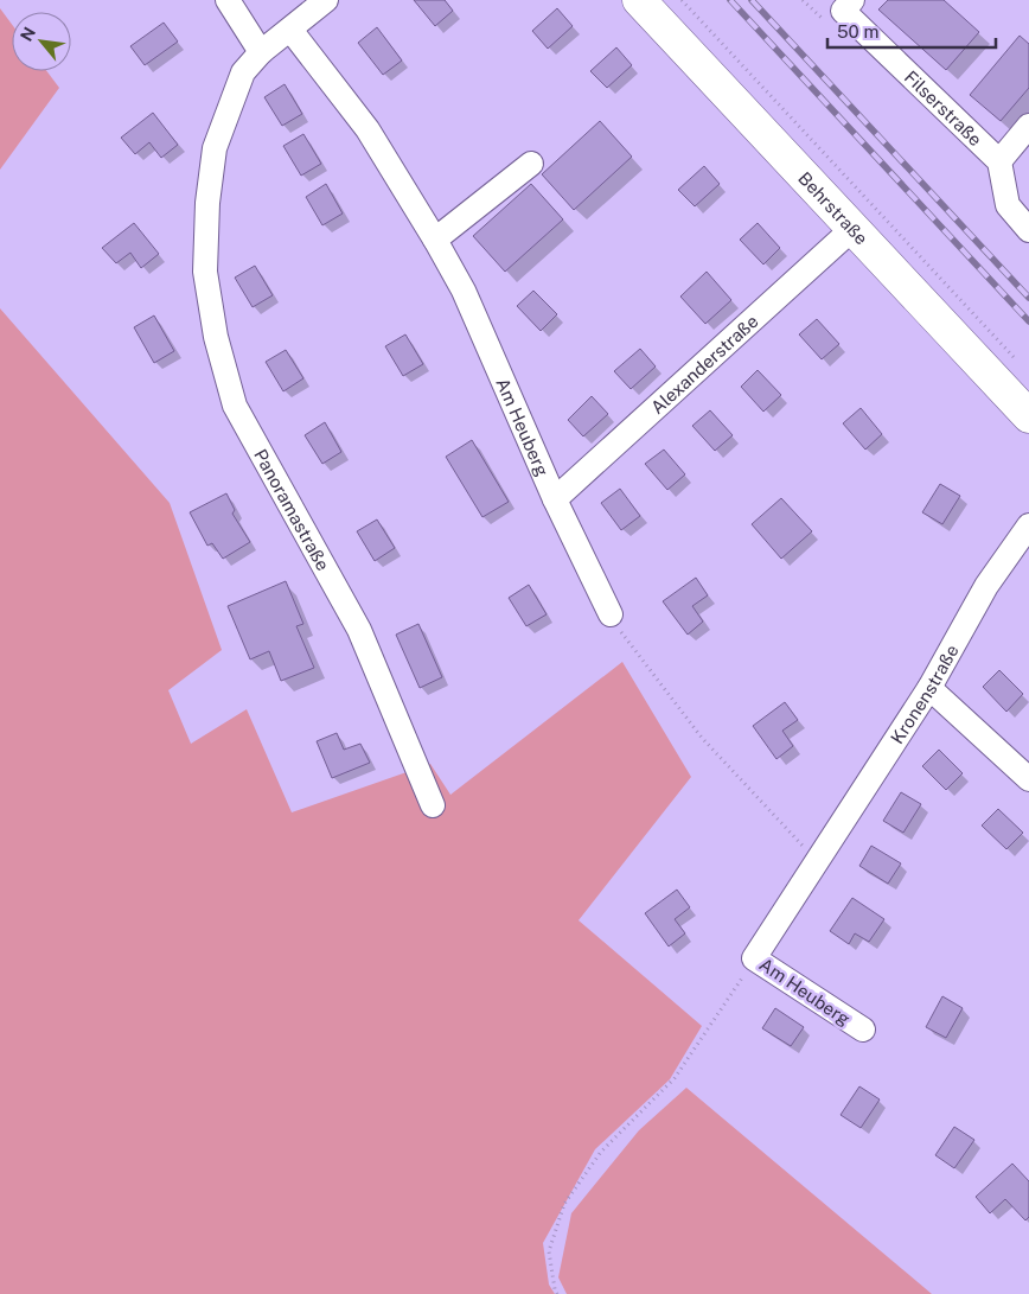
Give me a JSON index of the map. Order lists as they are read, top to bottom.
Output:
{
  "streets": {
    "street": [
      "Filserstraße",
      "Behrstraße",
      "Alexanderstraße",
      "Am Heuberg",
      "Panoramastraße",
      "Kronenstraße"
    ]
  },
  "crossings": [
    ["Behrstraße", "Alexanderstraße"],
    ["Alexanderstraße", "Am Heuberg"],
    ["Am Heuberg", "Panoramastraße"],
    ["Am Heuberg", "Kronenstraße"]
  ],
  "scale_bar": "50 m",
  "north": "top left"
}
